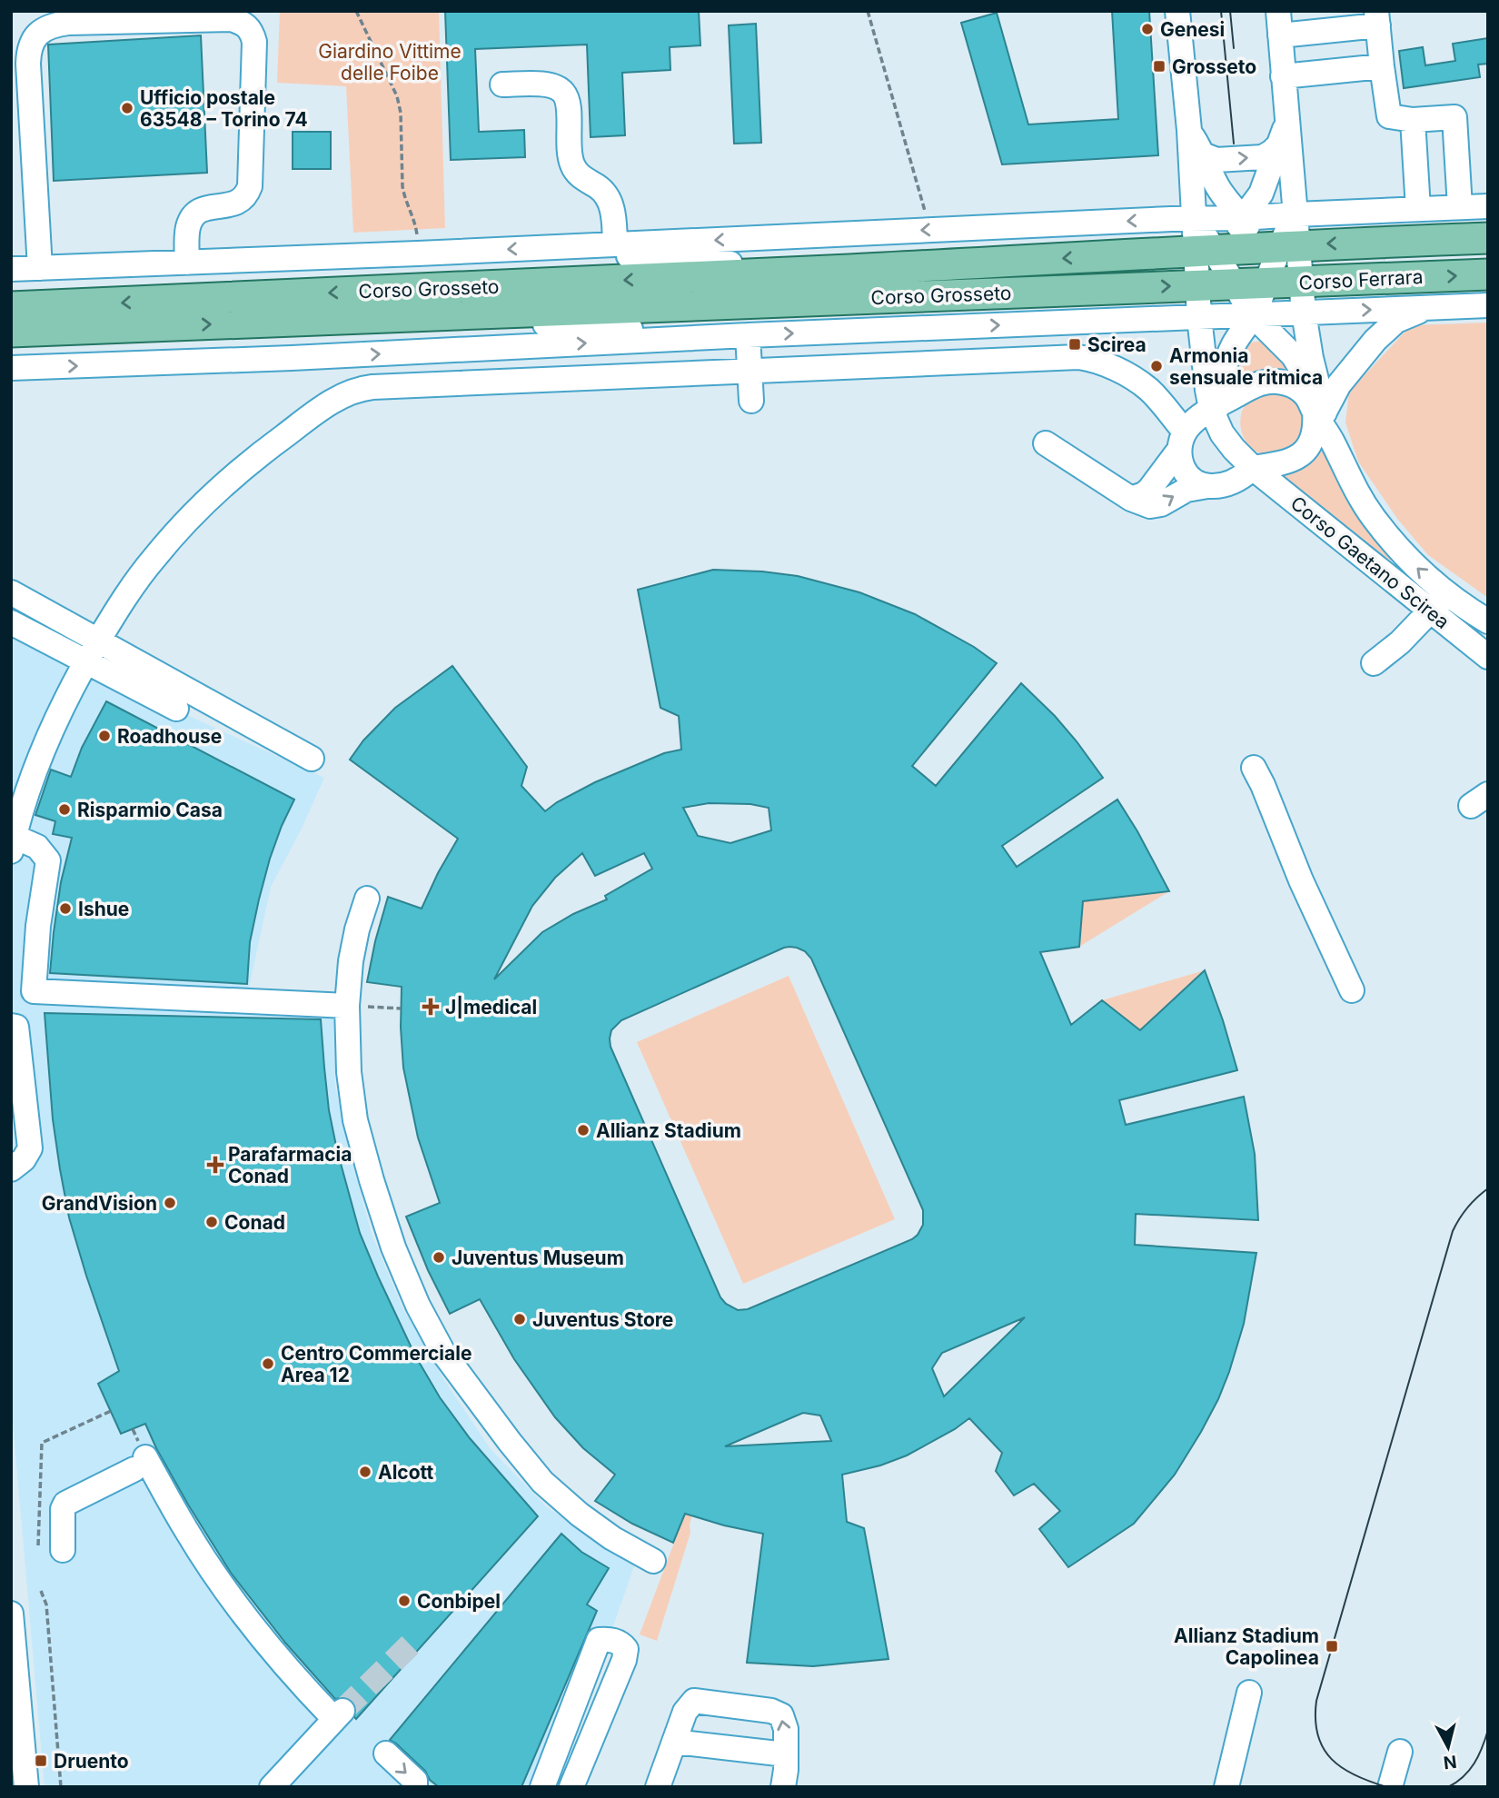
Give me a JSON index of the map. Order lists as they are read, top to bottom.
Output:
{
  "streets": {
    "main road": ["Corso Ferrara", "Corso Grosseto"],
    "street": ["Corso Gaetano Scirea"]
  },
  "crossings": [
    ["Corso Ferrara", "Corso Grosseto"],
    ["Corso Ferrara", "Corso Gaetano Scirea"],
    ["Corso Grosseto", "Corso Gaetano Scirea"]
  ],
  "parks": ["Giardino Vittime delle Foibe"],
  "places": {
    "other": [
      "Genesi",
      "Ufficio postale 63548 – Torino 74",
      "Armonia sensuale ritmica",
      "Roadhouse",
      "Risparmio Casa",
      "Ishue",
      "Allianz Stadium",
      "GrandVision",
      "Conad",
      "Juventus Museum",
      "Juventus Store",
      "Centro Commerciale Area 12",
      "Alcott",
      "Conbipel"
    ],
    "transit": [
      "Grosseto",
      "Scirea",
      "Allianz Stadium Capolinea",
      "Druento"
    ],
    "health": ["J|medical", "Parafarmacia Conad"]
  },
  "north": "bottom"
}
